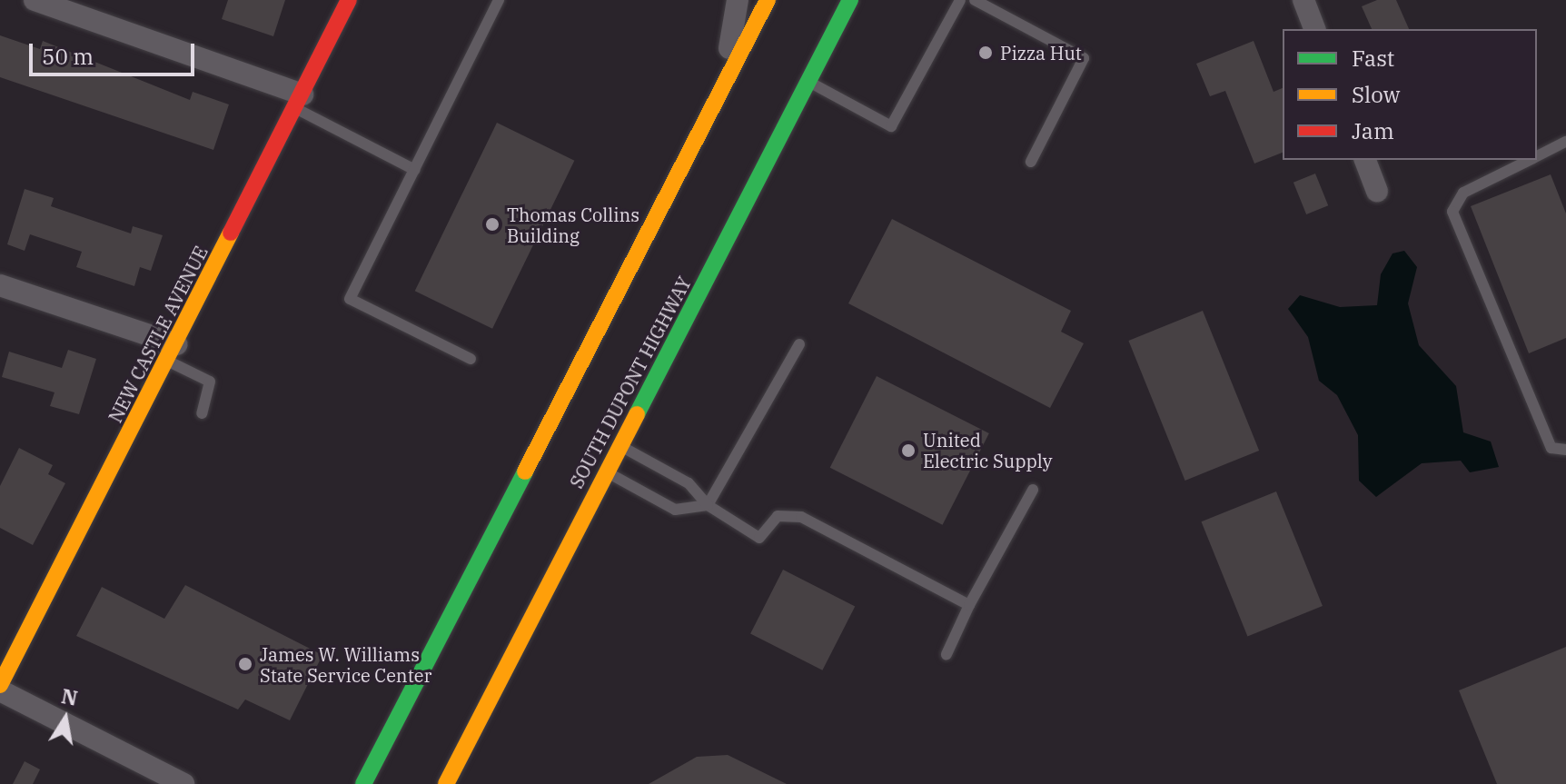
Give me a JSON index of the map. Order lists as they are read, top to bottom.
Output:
{
  "streets": {
    "main road": ["NEW CASTLE AVENUE", "SOUTH DUPONT HIGHWAY"]
  },
  "places": [
    "Pizza Hut",
    "Thomas Collins Building",
    "United Electric Supply",
    "James W. Williams State Service Center"
  ],
  "legend": ["Fast", "Slow", "Jam"],
  "scale_bar": "50 m",
  "north": "top"
}
